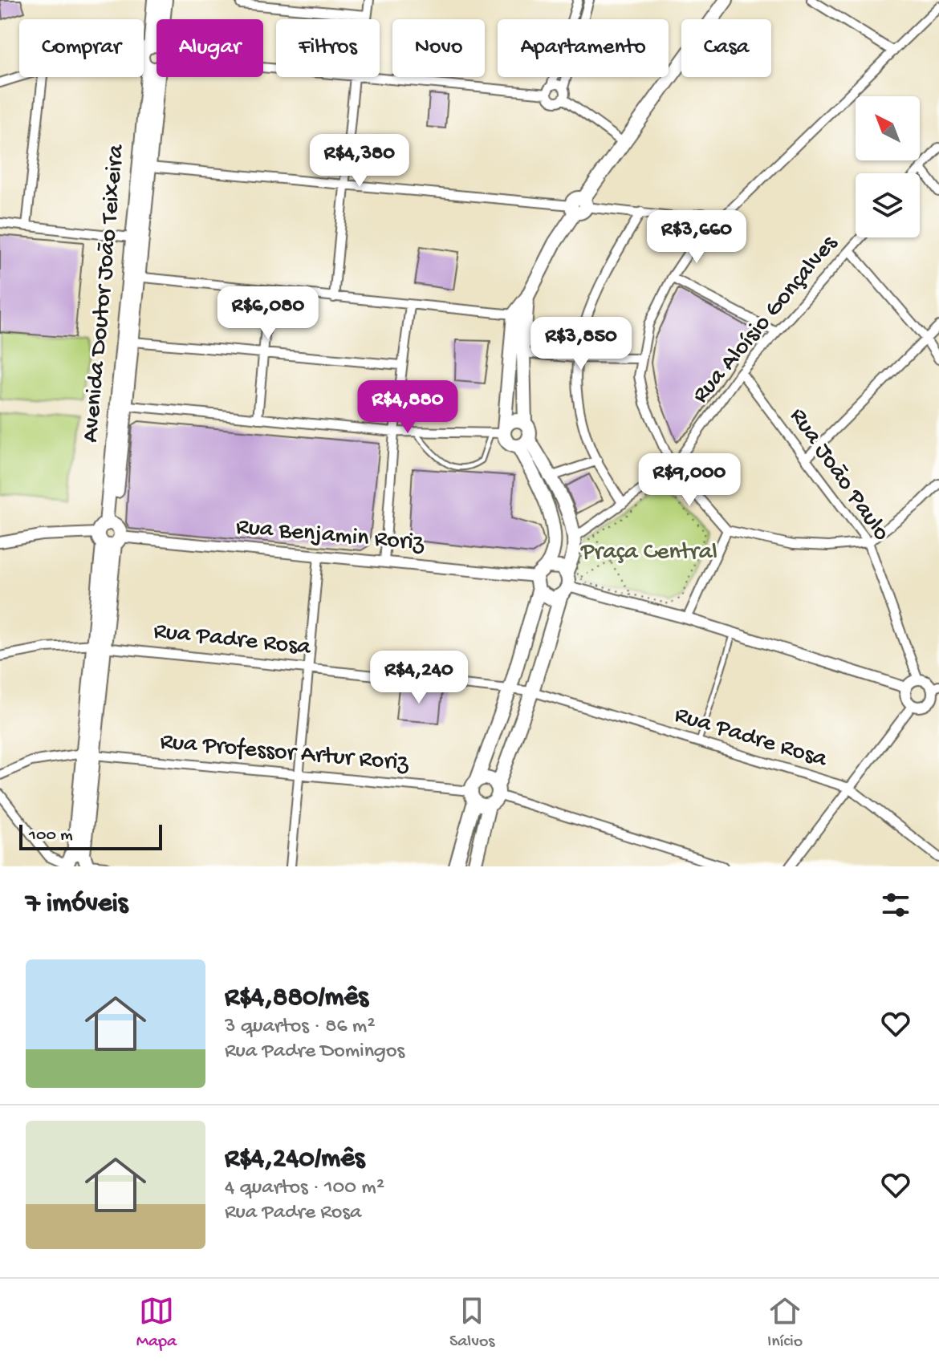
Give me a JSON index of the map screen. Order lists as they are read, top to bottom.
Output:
{
  "streets": {
    "main road": ["Avenida Doutor João Teixeira"],
    "street": [
      "Rua Aloísio Gonçalves",
      "Rua João Paulo",
      "Rua Benjamin Roriz",
      "Rua Padre Rosa",
      "Rua Professor Artur Roriz"
    ]
  },
  "crossings": [
    ["Avenida Doutor João Teixeira", "Rua Benjamin Roriz"],
    ["Avenida Doutor João Teixeira", "Rua Padre Rosa"],
    ["Avenida Doutor João Teixeira", "Rua Professor Artur Roriz"],
    ["Rua Aloísio Gonçalves", "Rua João Paulo"]
  ],
  "parks": ["Praça Central"],
  "scale_bar": "100 m",
  "north": "top left",
  "page": {
    "chip": [
      "Comprar",
      "Alugar",
      "Filtros",
      "Novo",
      "Apartamento",
      "Casa"
    ],
    "price": [
      "R$4,380",
      "R$3,660",
      "R$6,080",
      "R$3,850",
      "R$4,880",
      "R$9,000",
      "R$4,240"
    ],
    "scale": "100 m",
    "heading": "7 imóveis",
    "list": [
      {
        "name": "R$4,880/mês",
        "note": "3 quartos · 86 m² · Rua Padre Domingos"
      },
      {
        "name": "R$4,240/mês",
        "note": "4 quartos · 100 m² · Rua Padre Rosa"
      }
    ],
    "tabs": ["Mapa", "Salvos", "Início"]
  }
}
